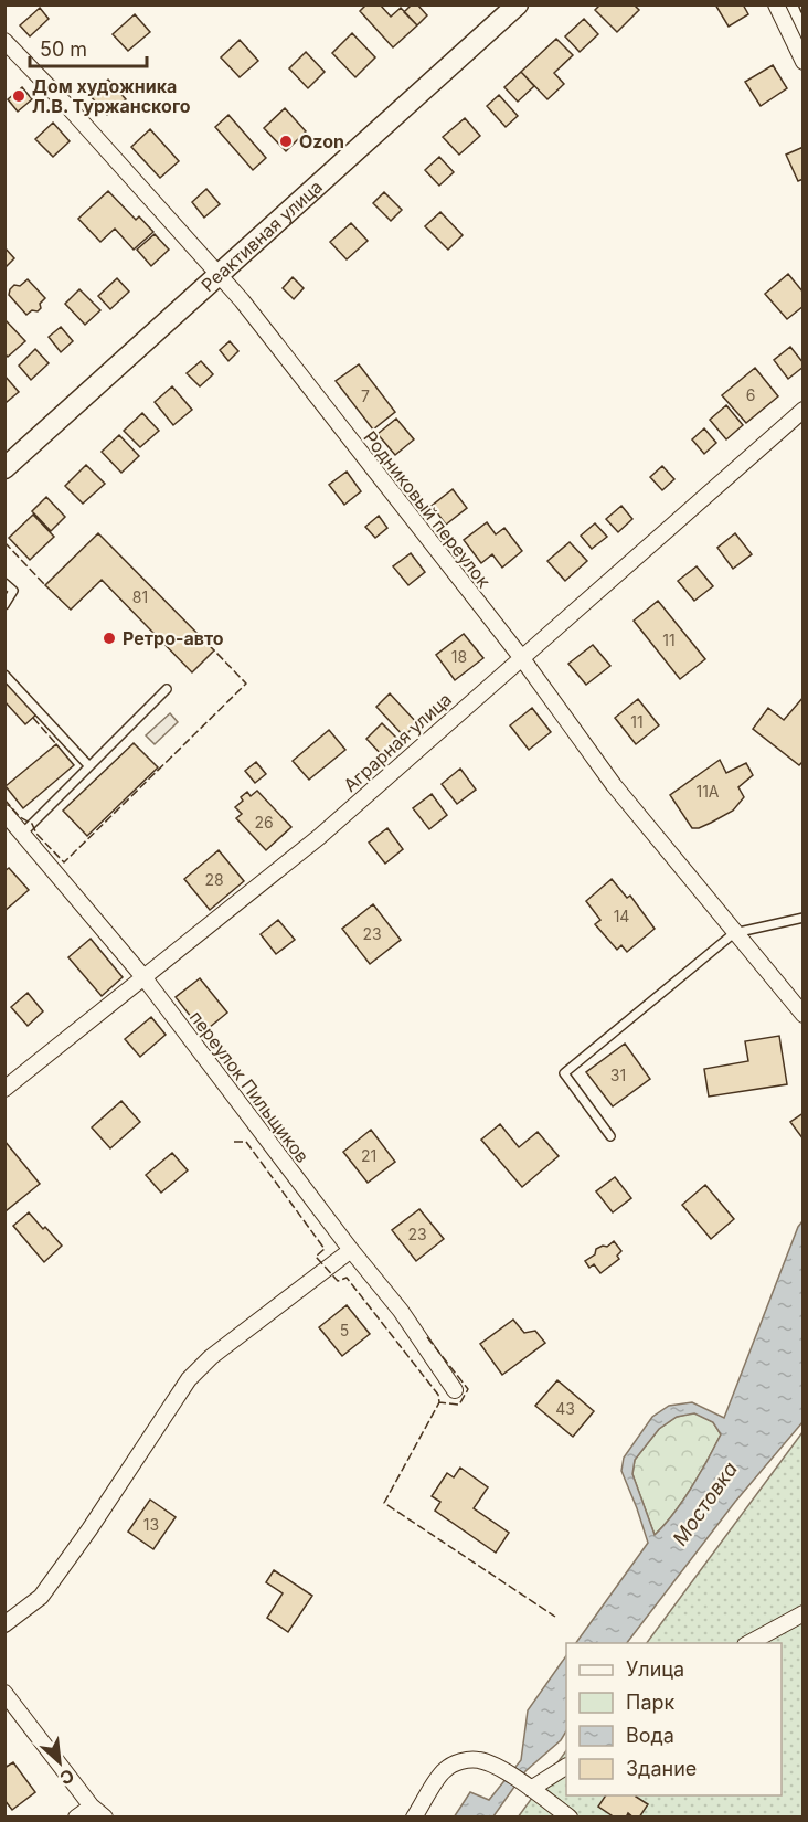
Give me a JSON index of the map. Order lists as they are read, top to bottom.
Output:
{
  "streets": {
    "main road": ["Реактивная улица"],
    "street": ["Родниковый переулок", "Аграрная улица", "переулок Пильщиков"]
  },
  "crossings": [
    ["Реактивная улица", "Родниковый переулок"],
    ["Родниковый переулок", "Аграрная улица"],
    ["Аграрная улица", "переулок Пильщиков"]
  ],
  "water": ["Мостовка"],
  "places": ["Дом художника Л.В. Туржанского", "Ozon", "Ретро-авто"],
  "house_numbers": [
    "6",
    "7",
    "81",
    "11",
    "18",
    "11",
    "11А",
    "26",
    "28",
    "14",
    "23",
    "31",
    "21",
    "23",
    "5",
    "43",
    "13"
  ],
  "legend": [
    "Улица",
    "Парк",
    "Вода",
    "Здание"
  ],
  "scale_bar": "50 m",
  "north": "bottom right"
}
